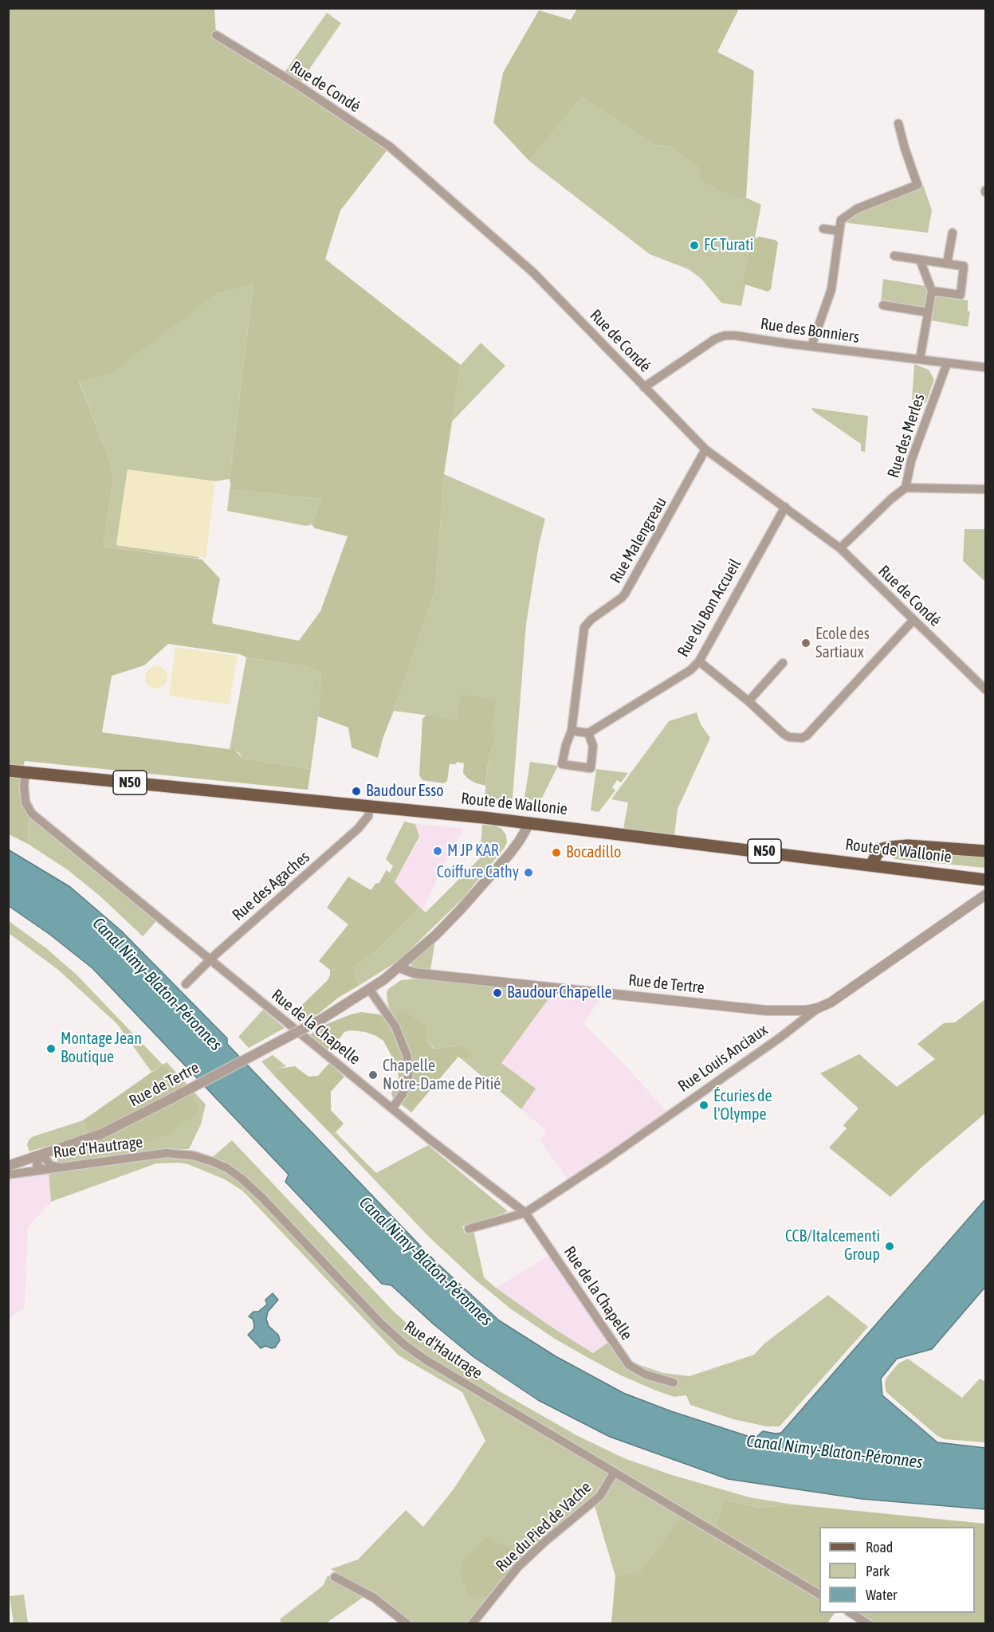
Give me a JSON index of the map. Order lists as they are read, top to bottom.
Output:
{
  "streets": {
    "main road": ["N50", "Route de Wallonie"],
    "street": [
      "Rue de Condé",
      "Rue des Bonniers",
      "Rue des Merles",
      "Rue Malengreau",
      "Rue du Bon Accueil",
      "Rue des Agaches",
      "Rue de Tertre",
      "Rue de la Chapelle",
      "Rue Louis Anciaux",
      "Rue d'Hautrage",
      "Rue du Pied de Vache"
    ]
  },
  "crossings": [
    ["Rue de Condé", "Rue des Bonniers"],
    ["Rue de Condé", "Rue des Merles"],
    ["Rue de Condé", "Rue Malengreau"],
    ["Rue de Condé", "Rue du Bon Accueil"],
    ["Rue des Bonniers", "Rue des Merles"],
    ["Rue Malengreau", "Rue du Bon Accueil"],
    ["Route de Wallonie", "Rue des Agaches"],
    ["Route de Wallonie", "Rue de Tertre"],
    ["Route de Wallonie", "Rue de la Chapelle"],
    ["Rue des Agaches", "Rue de la Chapelle"],
    ["Rue de Tertre", "Rue Louis Anciaux"],
    ["Rue de la Chapelle", "Rue Louis Anciaux"],
    ["Rue d'Hautrage", "Rue du Pied de Vache"]
  ],
  "water": ["Canal Nimy-Blaton-Péronnes"],
  "places": [
    "FC Turati",
    "Ecole des Sartiaux",
    "Baudour Esso",
    "M JP KAR",
    "Bocadillo",
    "Coiffure Cathy",
    "Baudour Chapelle",
    "Montage Jean Boutique",
    "Chapelle Notre-Dame de Pitié",
    "Écuries de l'Olympe",
    "CCB/Italcementi Group"
  ],
  "legend": ["Road", "Park", "Water"]
}
